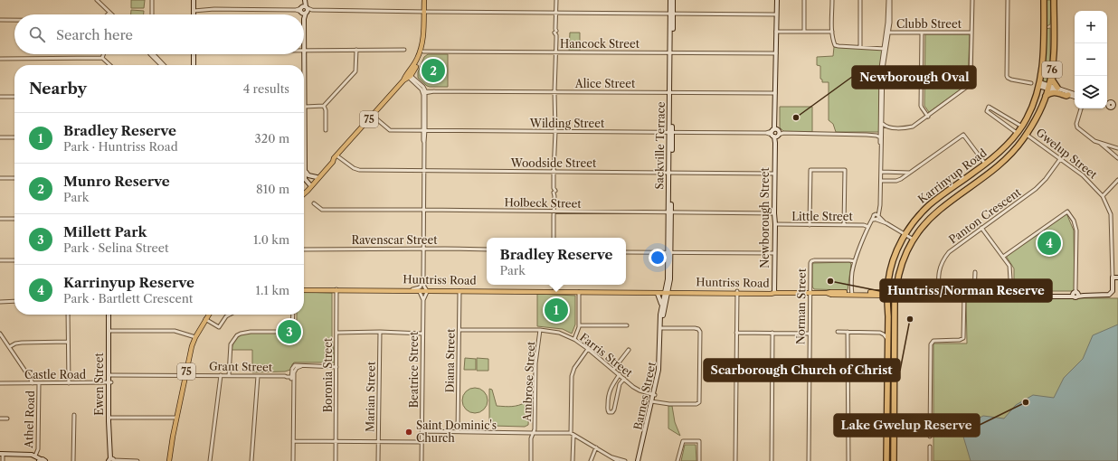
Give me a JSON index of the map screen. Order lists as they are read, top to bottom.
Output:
{
  "streets": {
    "highway": ["76", "Karrinyup Road"],
    "main road": ["75", "Huntriss Road"],
    "street": [
      "Clubb Street",
      "Hancock Street",
      "Alice Street",
      "Wilding Street",
      "Sackville Terrace",
      "Gwelup Street",
      "Woodside Street",
      "Holbeck Street",
      "Panton Crescent",
      "Little Street",
      "Newborough Street",
      "Ravenscar Street",
      "Norman Street",
      "Farris Street",
      "Diana Street",
      "Grant Street",
      "Beatrice Street",
      "Castle Road",
      "Boronia Street",
      "Ambrose Street",
      "Ewen Street",
      "Barnes Street",
      "Marian Street",
      "Athel Road"
    ]
  },
  "crossings": [
    ["Hancock Street", "75"],
    ["Hancock Street", "Sackville Terrace"],
    ["Hancock Street", "Newborough Street"],
    ["Alice Street", "Sackville Terrace"],
    ["Alice Street", "Newborough Street"],
    ["75", "Wilding Street"],
    ["75", "Woodside Street"],
    ["75", "Grant Street"],
    ["Wilding Street", "Sackville Terrace"],
    ["Wilding Street", "Newborough Street"],
    ["Sackville Terrace", "Woodside Street"],
    ["Sackville Terrace", "Holbeck Street"],
    ["Sackville Terrace", "Huntriss Road"],
    ["Sackville Terrace", "Barnes Street"],
    ["Gwelup Street", "Karrinyup Road"],
    ["Gwelup Street", "Panton Crescent"],
    ["Gwelup Street", "Huntriss Road"],
    ["Woodside Street", "Newborough Street"],
    ["Karrinyup Road", "Huntriss Road"],
    ["Holbeck Street", "Newborough Street"],
    ["Panton Crescent", "Huntriss Road"],
    ["Little Street", "Newborough Street"],
    ["Newborough Street", "Huntriss Road"],
    ["Huntriss Road", "Norman Street"],
    ["Huntriss Road", "Diana Street"],
    ["Huntriss Road", "Beatrice Street"],
    ["Huntriss Road", "Boronia Street"],
    ["Huntriss Road", "Barnes Street"],
    ["Farris Street", "Diana Street"],
    ["Farris Street", "Ambrose Street"],
    ["Farris Street", "Barnes Street"],
    ["Grant Street", "Ewen Street"],
    ["Castle Road", "Ewen Street"],
    ["Castle Road", "Athel Road"]
  ],
  "places": [
    "Newborough Oval",
    "Huntriss/Norman Reserve",
    "Scarborough Church of Christ",
    "Lake Gwelup Reserve",
    "Saint Dominic's Church"
  ],
  "page": {
    "map_buttons": ["+", "−"],
    "search": "Search here",
    "pins": [
      "2",
      "4",
      "1",
      "3"
    ],
    "heading": ["Nearby", "4 results"],
    "list": [
      {
        "mark": "1",
        "name": "Bradley Reserve",
        "note": "Park · Huntriss Road",
        "value": "320 m"
      },
      {
        "mark": "2",
        "name": "Munro Reserve",
        "note": "Park",
        "value": "810 m"
      },
      {
        "mark": "3",
        "name": "Millett Park",
        "note": "Park · Selina Street",
        "value": "1.0 km"
      },
      {
        "mark": "4",
        "name": "Karrinyup Reserve",
        "note": "Park · Bartlett Crescent",
        "value": "1.1 km"
      }
    ],
    "popup": ["Bradley Reserve", "Park"]
  }
}
